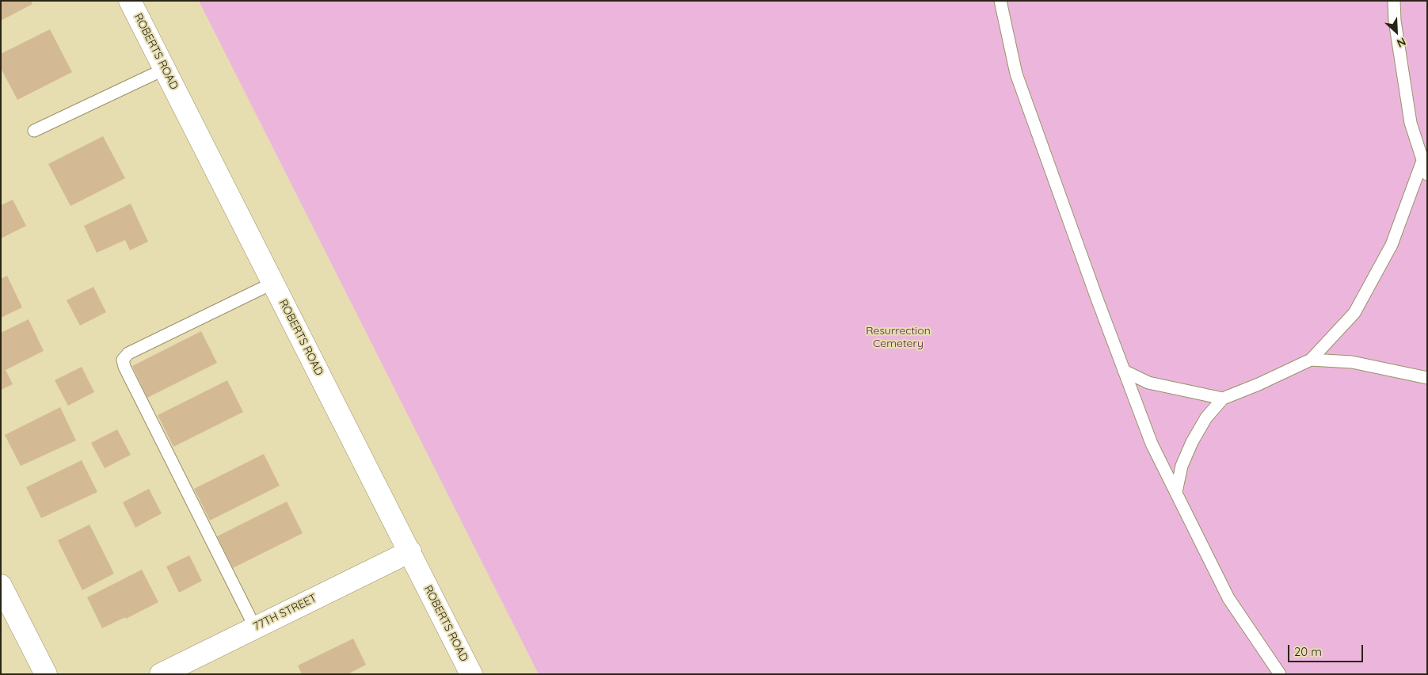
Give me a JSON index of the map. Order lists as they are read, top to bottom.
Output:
{
  "streets": {
    "street": ["ROBERTS ROAD", "77TH STREET"]
  },
  "crossings": [
    ["ROBERTS ROAD", "77TH STREET"]
  ],
  "parks": ["Resurrection Cemetery"],
  "scale_bar": "20 m",
  "north": "bottom right"
}
